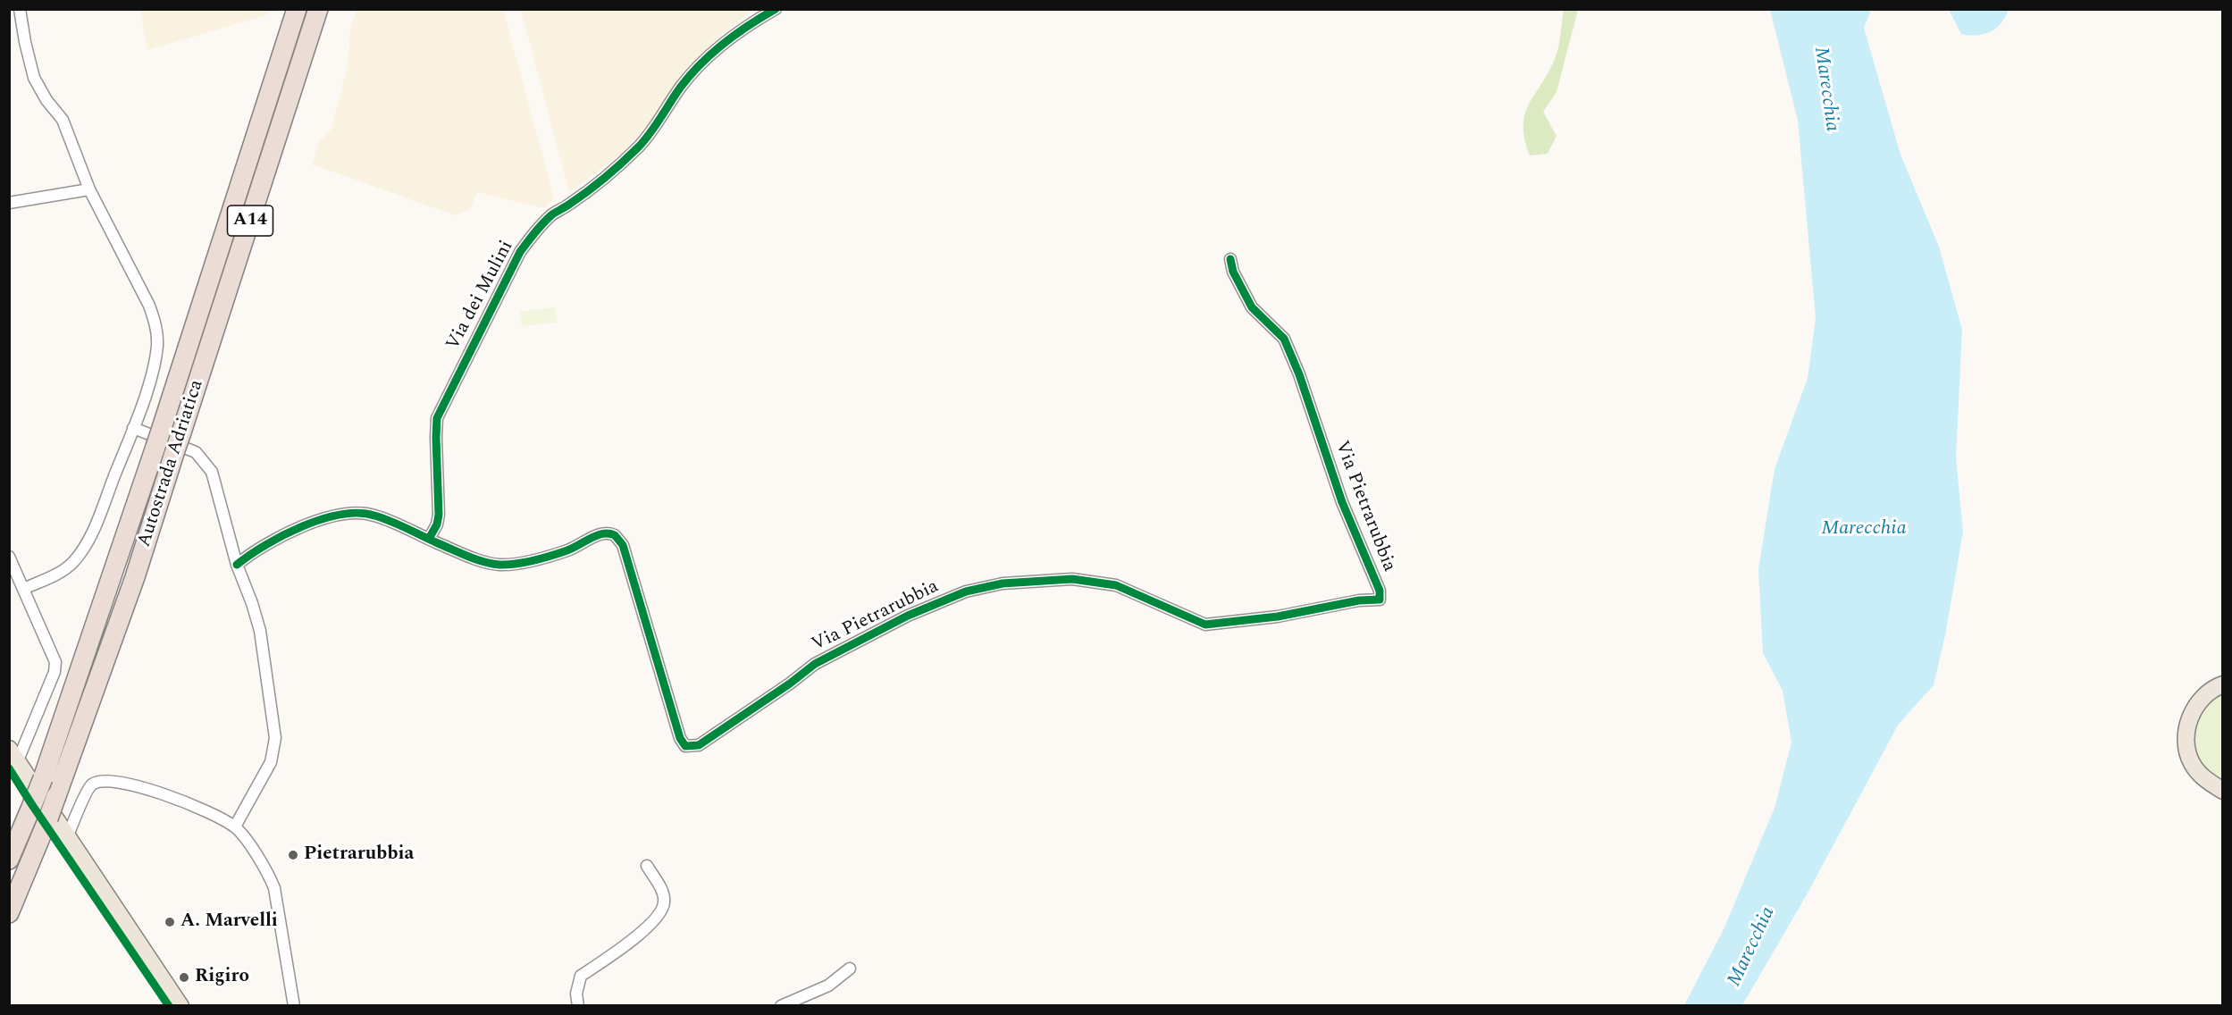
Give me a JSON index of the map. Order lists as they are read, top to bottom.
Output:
{
  "streets": {
    "highway": ["A14", "Autostrada Adriatica"],
    "street": ["Via dei Mulini", "Via Pietrarubbia"]
  },
  "crossings": [
    ["Via dei Mulini", "Via Pietrarubbia"]
  ],
  "water": ["Marecchia"],
  "places": ["Pietrarubbia", "A. Marvelli", "Rigiro"]
}
